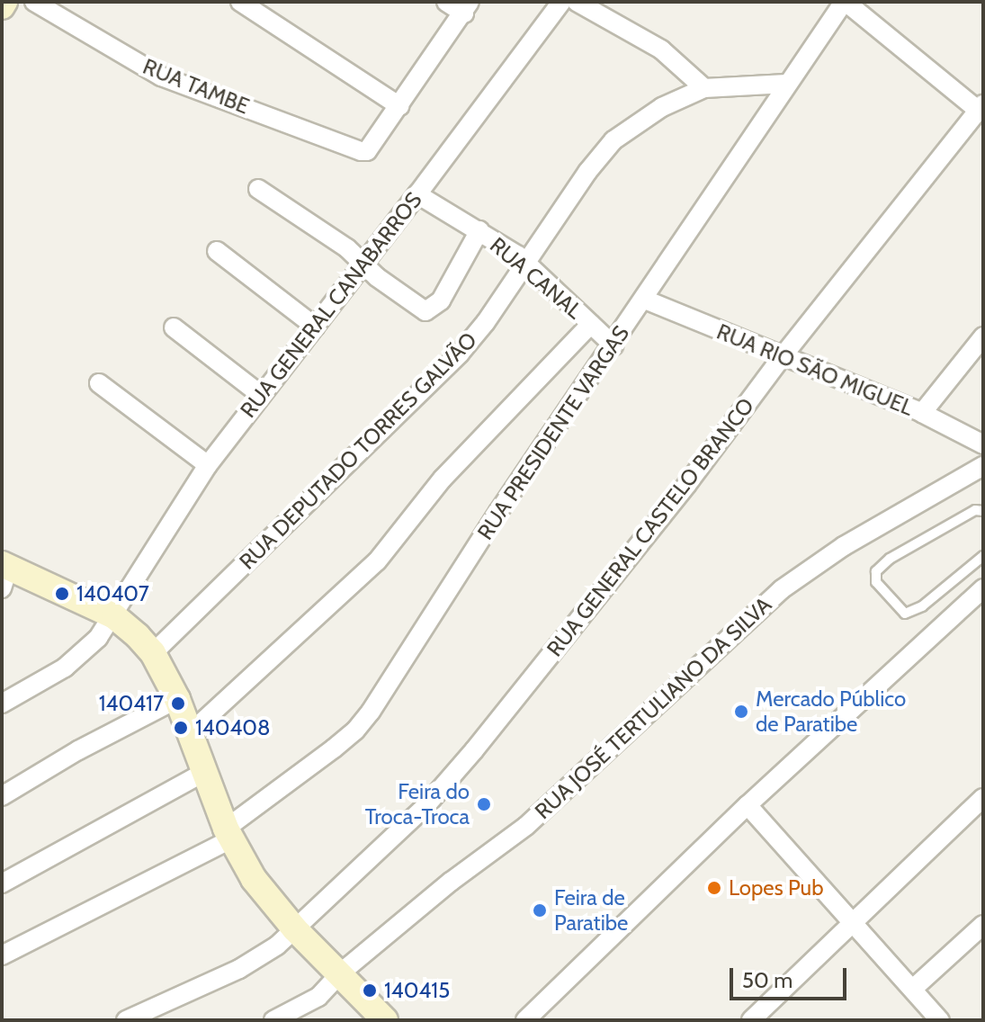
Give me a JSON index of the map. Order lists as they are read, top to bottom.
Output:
{
  "streets": {
    "street": [
      "RUA TAMBE",
      "RUA CANAL",
      "RUA GENERAL CANABARROS",
      "RUA RIO SÃO MIGUEL",
      "RUA PRESIDENTE VARGAS",
      "RUA DEPUTADO TORRES GALVÃO",
      "RUA GENERAL CASTELO BRANCO",
      "RUA JOSÉ TERTULIANO DA SILVA"
    ]
  },
  "crossings": [
    ["RUA CANAL", "RUA GENERAL CANABARROS"],
    ["RUA CANAL", "RUA PRESIDENTE VARGAS"],
    ["RUA CANAL", "RUA DEPUTADO TORRES GALVÃO"],
    ["RUA RIO SÃO MIGUEL", "RUA PRESIDENTE VARGAS"],
    ["RUA RIO SÃO MIGUEL", "RUA GENERAL CASTELO BRANCO"],
    ["RUA PRESIDENTE VARGAS", "RUA DEPUTADO TORRES GALVÃO"]
  ],
  "places": [
    "140407",
    "140417",
    "Mercado Público de Paratibe",
    "140408",
    "Feira do Troca-Troca",
    "Lopes Pub",
    "Feira de Paratibe",
    "140415"
  ],
  "scale_bar": "50 m"
}
